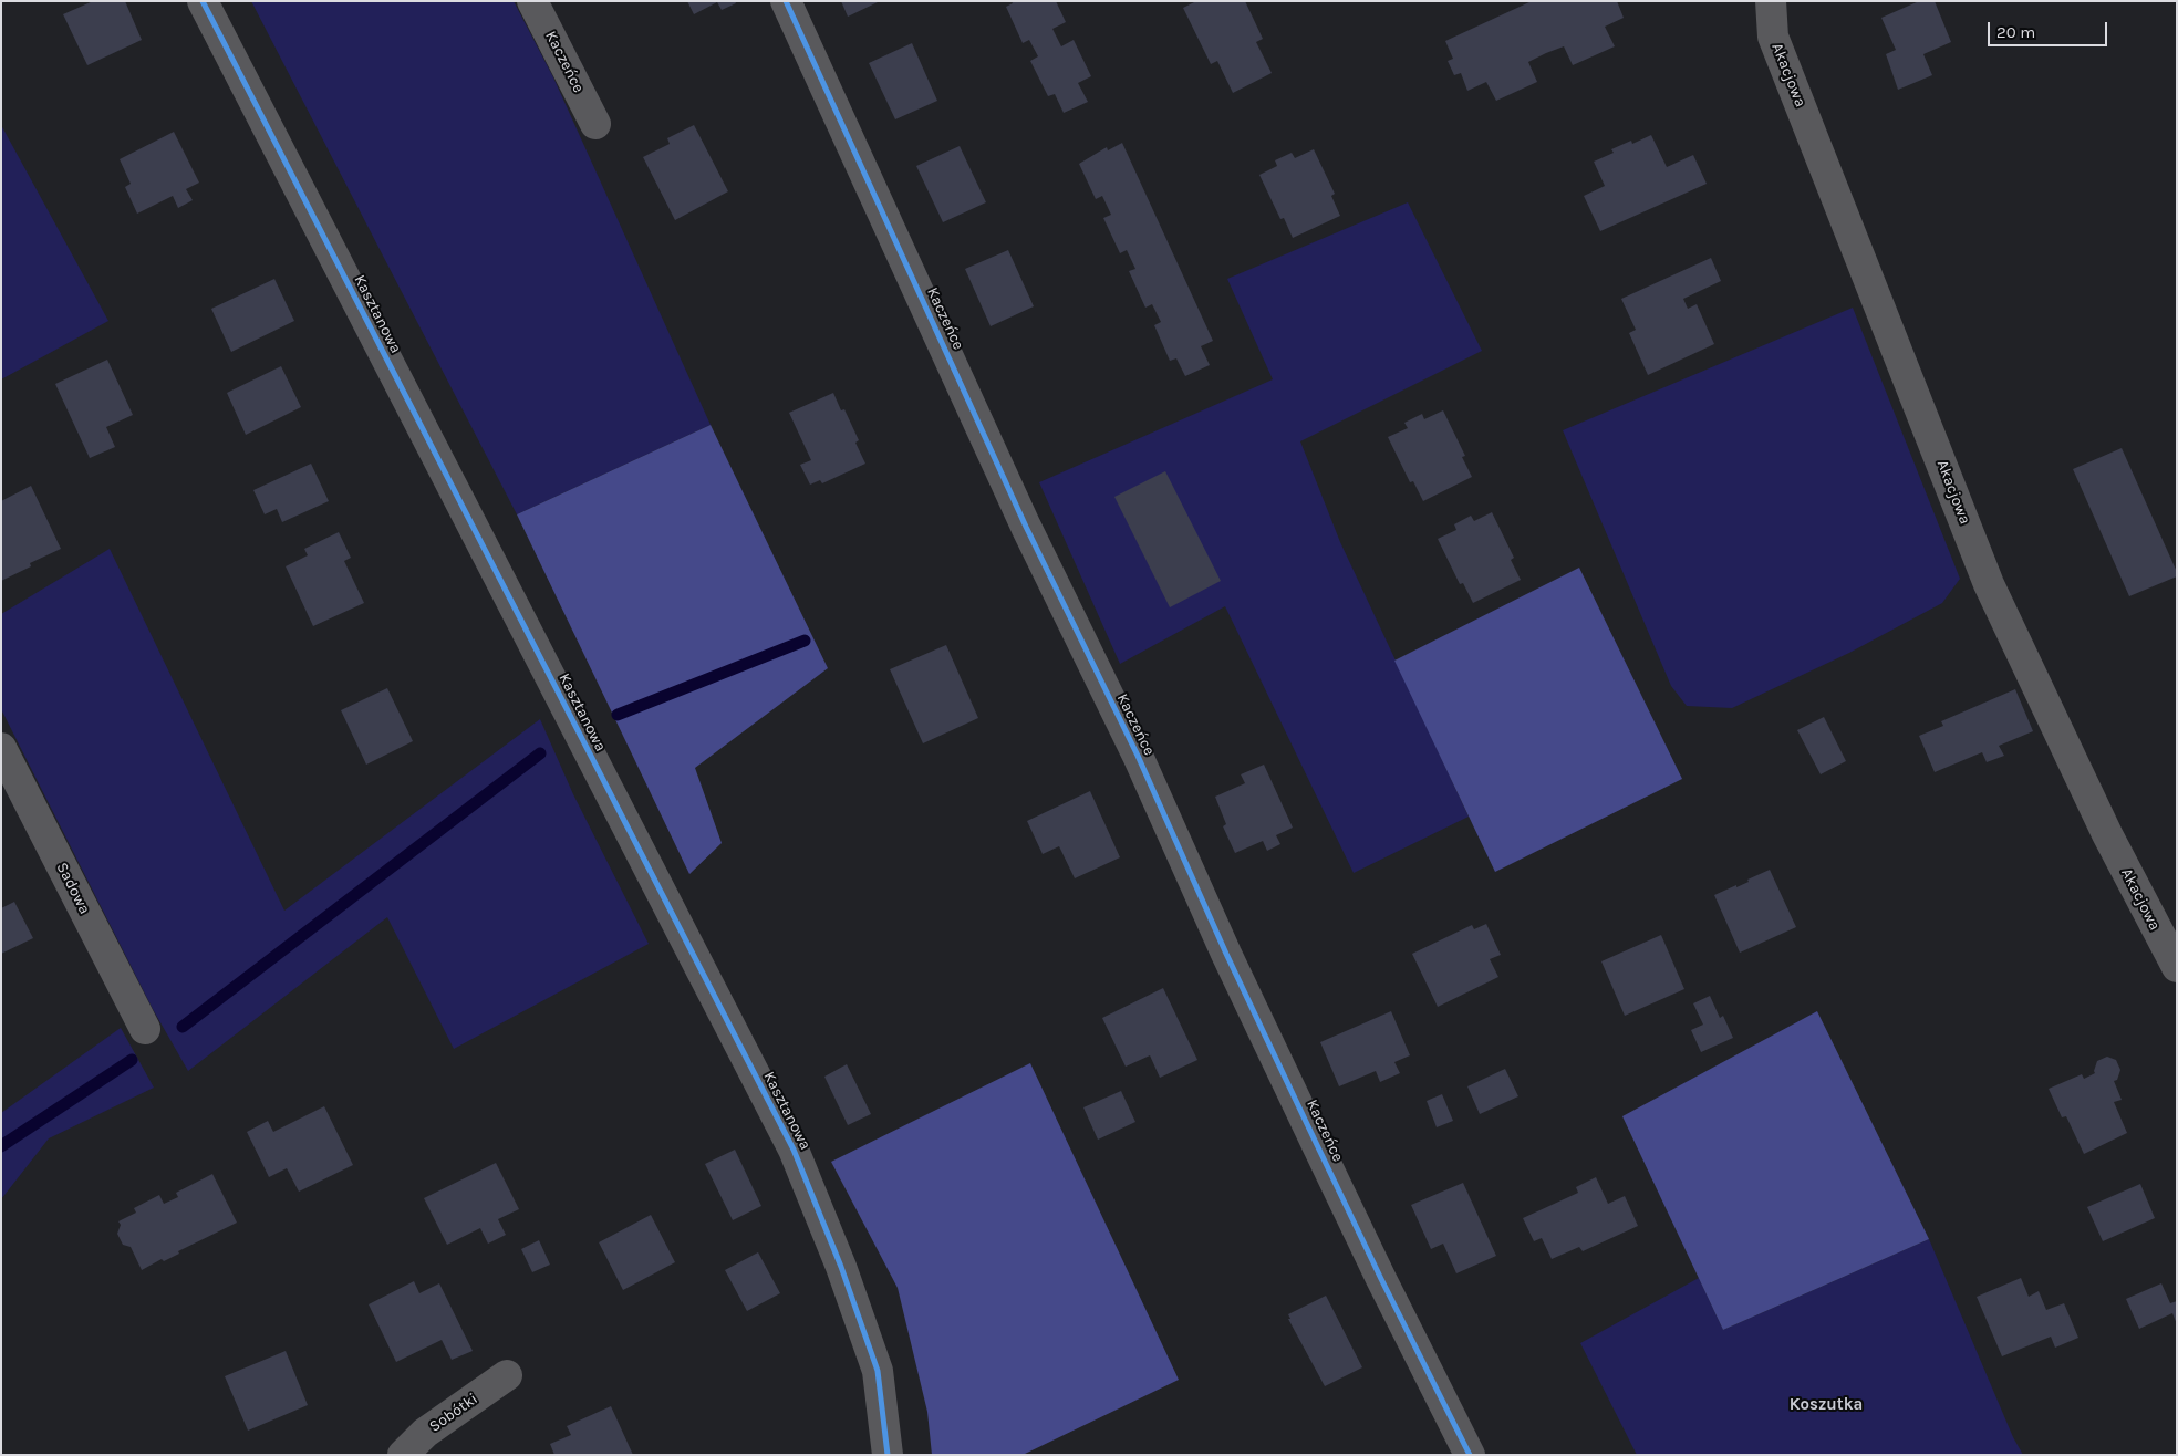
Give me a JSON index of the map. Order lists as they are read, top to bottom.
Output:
{
  "streets": {
    "street": [
      "Kaczeńce",
      "Akacjowa",
      "Kasztanowa",
      "Sadowa",
      "Sobótki"
    ]
  },
  "districts": ["Koszutka"],
  "scale_bar": "20 m"
}
